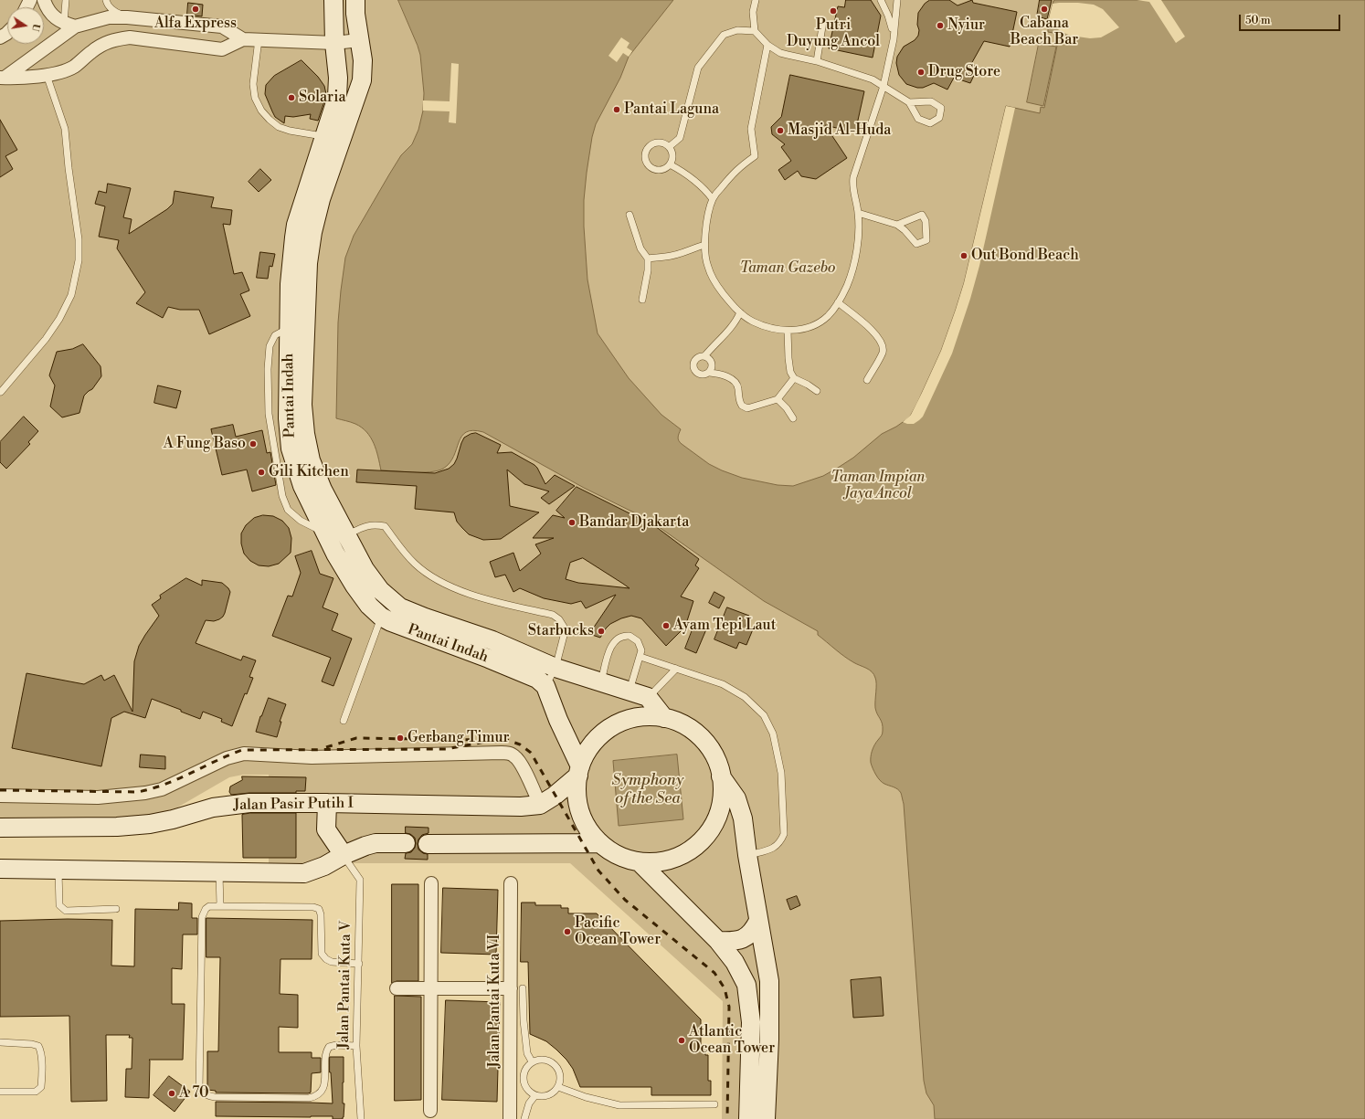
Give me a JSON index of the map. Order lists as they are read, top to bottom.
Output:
{
  "streets": {
    "street": ["Pantai Indah", "Jalan Pasir Putih I", "Jalan Pantai Kuta VI"],
    "lane": ["Jalan Pantai Kuta V"]
  },
  "water": ["Symphony of the Sea"],
  "parks": ["Taman Gazebo", "Taman Impian Jaya Ancol"],
  "places": [
    "Alfa Express",
    "Cabana Beach Bar",
    "Putri Duyung Ancol",
    "Nyiur",
    "Drug Store",
    "Solaria",
    "Pantai Laguna",
    "Masjid Al-Huda",
    "Out Bond Beach",
    "A Fung Baso",
    "Gili Kitchen",
    "Bandar Djakarta",
    "Ayam Tepi Laut",
    "Starbucks",
    "Gerbang Timur",
    "Pacific Ocean Tower",
    "Atlantic Ocean Tower",
    "A 70"
  ],
  "scale_bar": "50 m",
  "north": "right"
}
